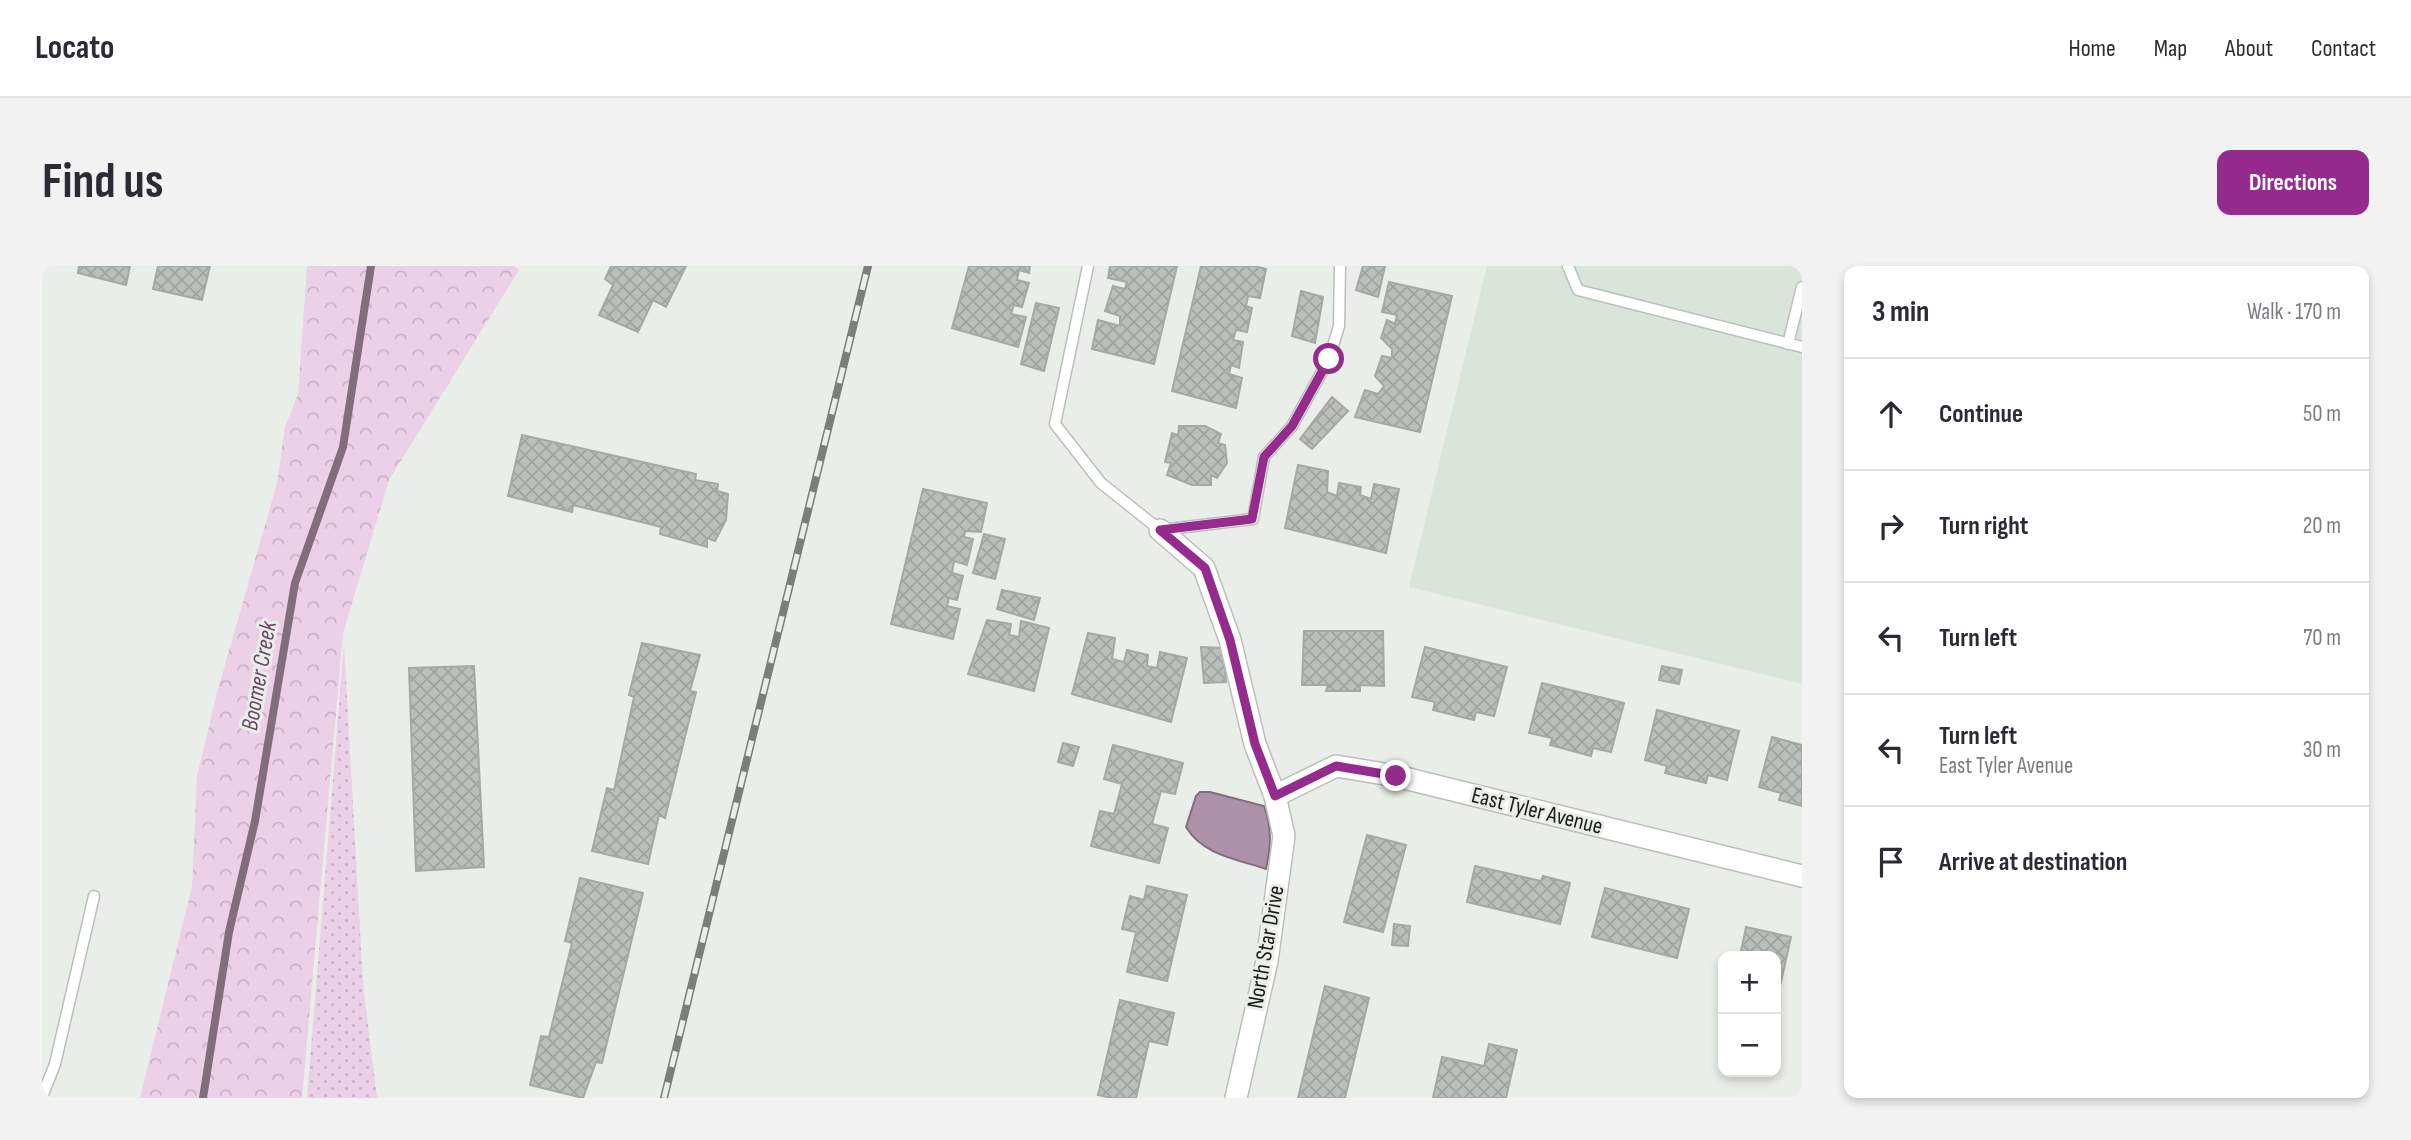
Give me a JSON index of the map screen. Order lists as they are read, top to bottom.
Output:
{
  "streets": {
    "street": ["East Tyler Avenue", "North Star Drive"]
  },
  "crossings": [
    ["East Tyler Avenue", "North Star Drive"]
  ],
  "water": ["Boomer Creek"],
  "page": {
    "header": "Locato",
    "nav": [
      "Home",
      "Map",
      "About",
      "Contact"
    ],
    "buttons": "Directions",
    "title": "Find us",
    "heading": ["3 min", "Walk · 170 m"],
    "list": [
      ["Continue", "50 m"],
      ["Turn right", "20 m"],
      ["Turn left", "70 m"],
      ["Turn left", "East Tyler Avenue", "30 m"],
      "Arrive at destination"
    ],
    "map_buttons": ["+", "−"]
  }
}
